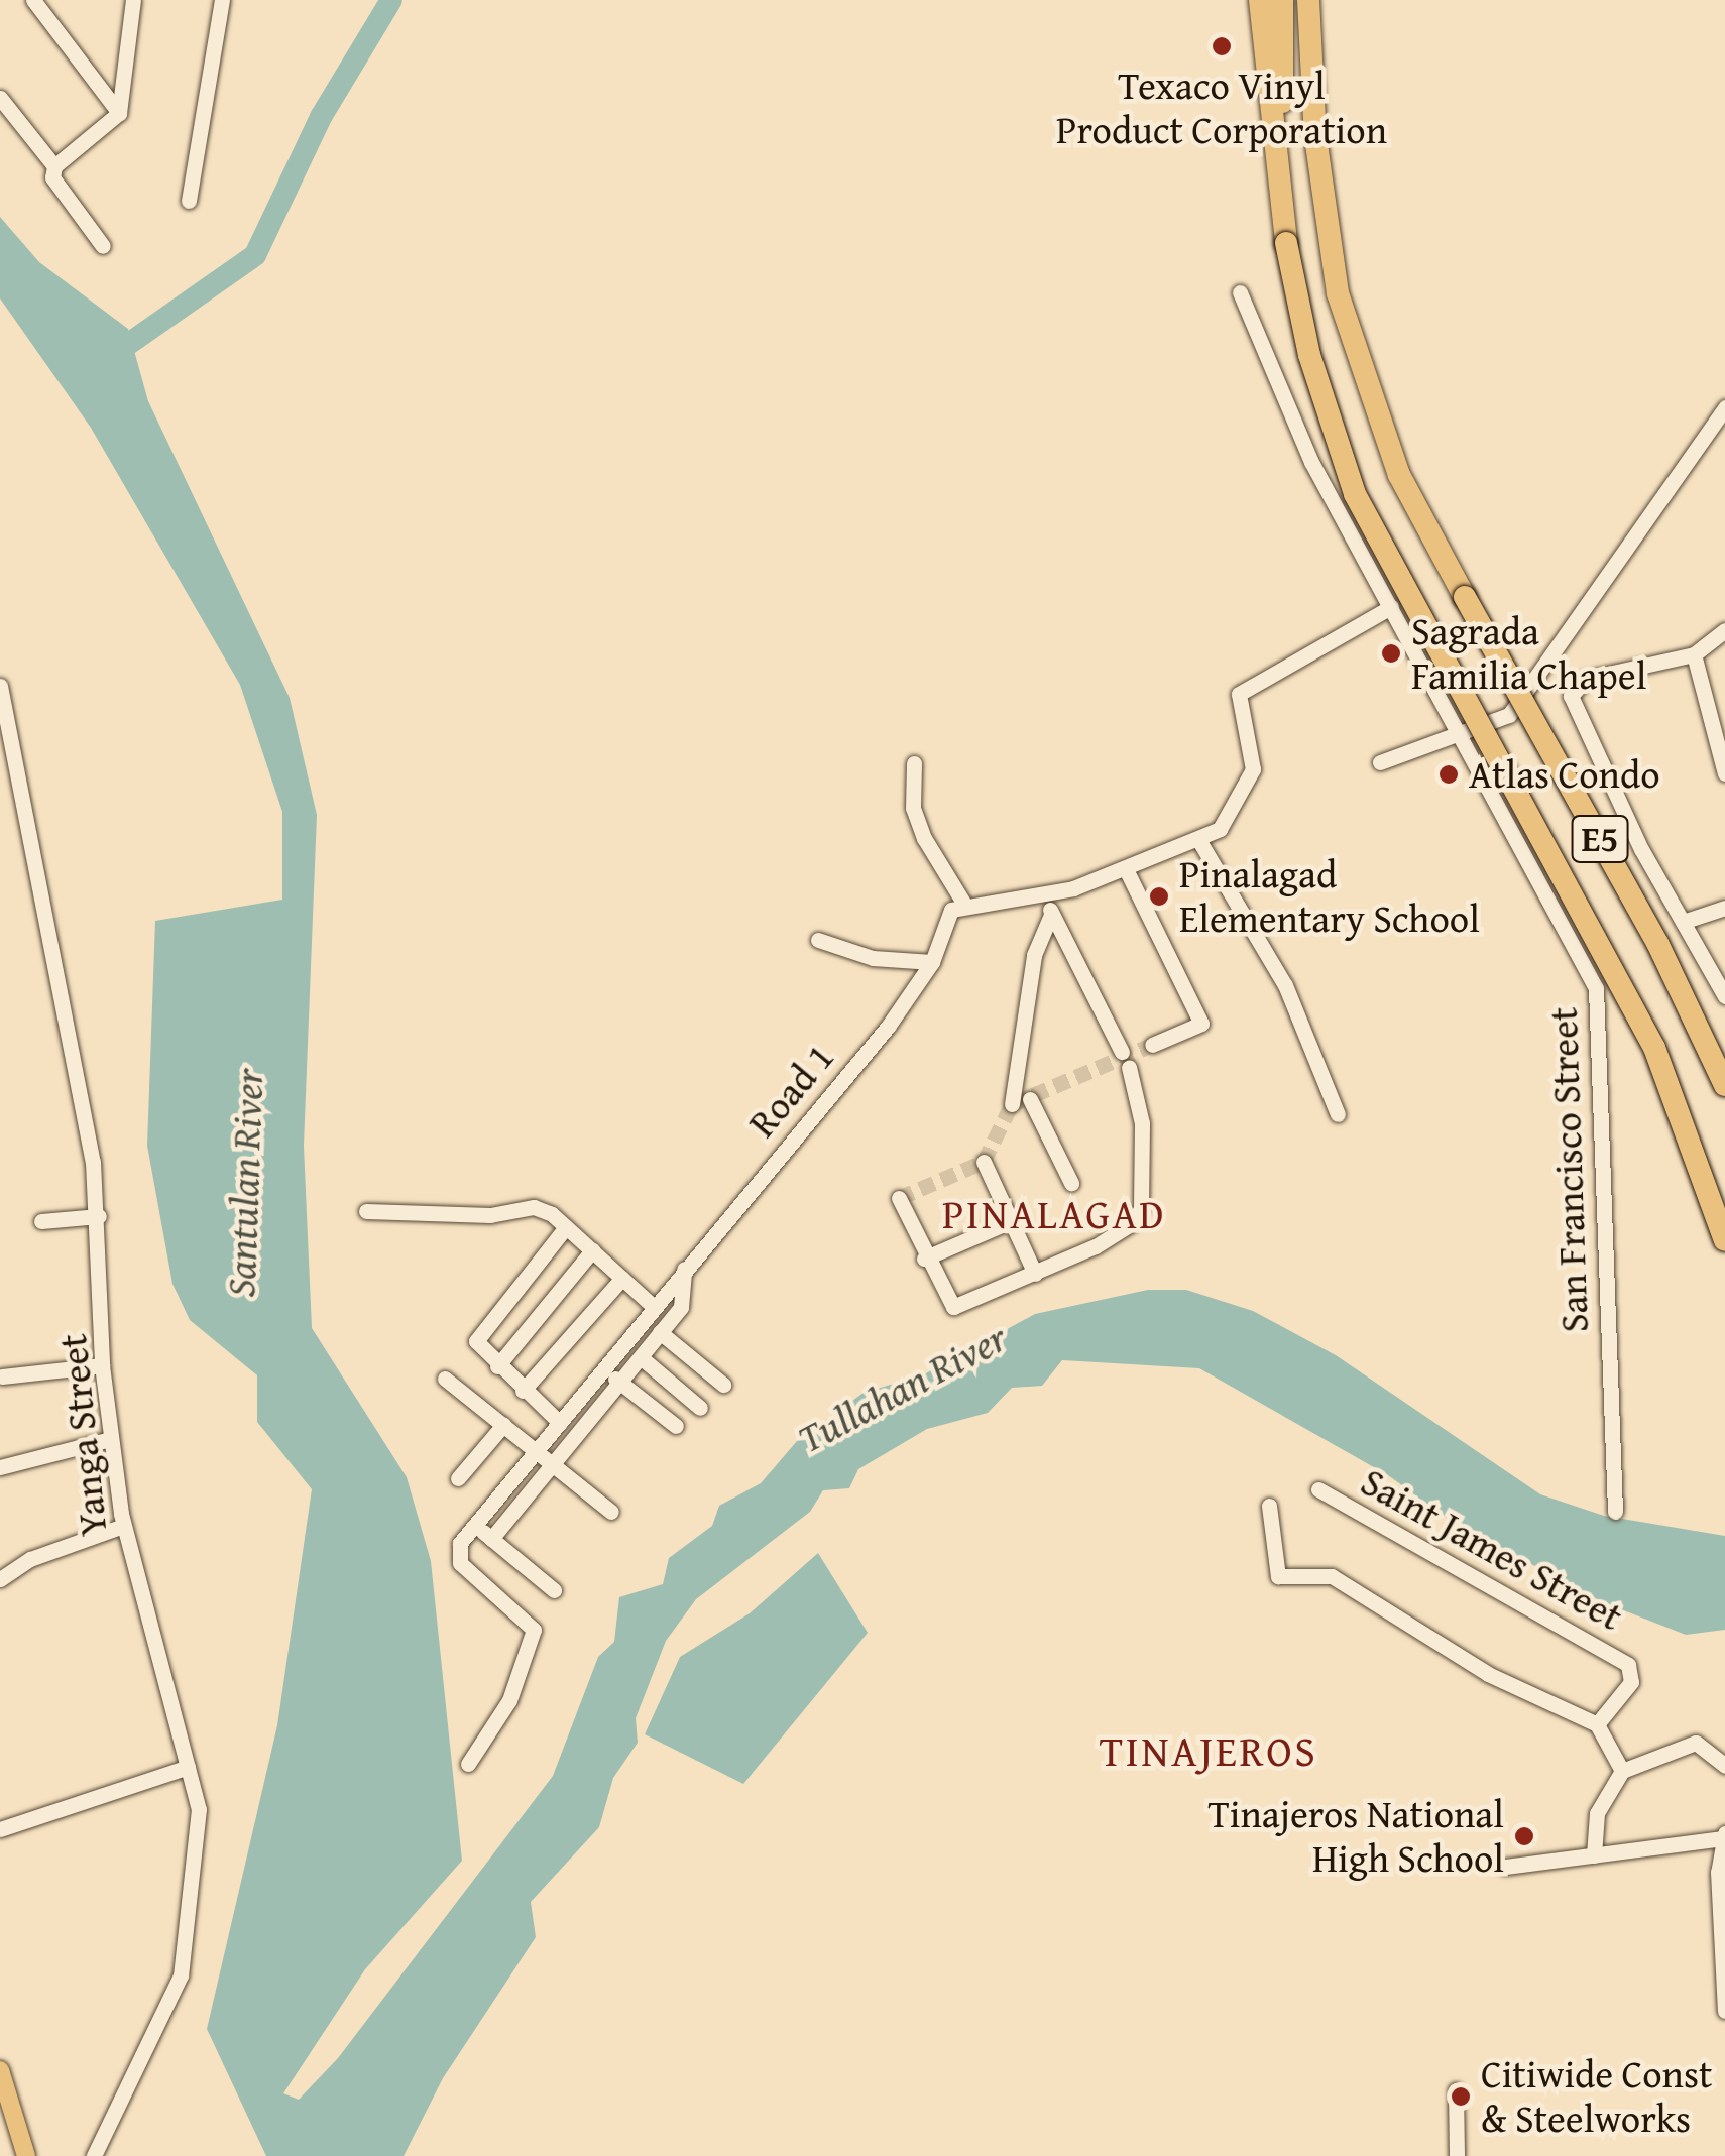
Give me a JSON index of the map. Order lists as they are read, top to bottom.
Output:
{
  "streets": {
    "highway": ["E5"],
    "street": [
      "Road 1",
      "San Francisco Street",
      "Yanga Street",
      "Saint James Street"
    ]
  },
  "districts": ["PINALAGAD", "TINAJEROS"],
  "water": ["Santulan River", "Tullahan River"],
  "places": [
    "Texaco Vinyl Product Corporation",
    "Sagrada Familia Chapel",
    "Atlas Condo",
    "Pinalagad Elementary School",
    "Tinajeros National High School",
    "Citiwide Const & Steelworks"
  ]
}
